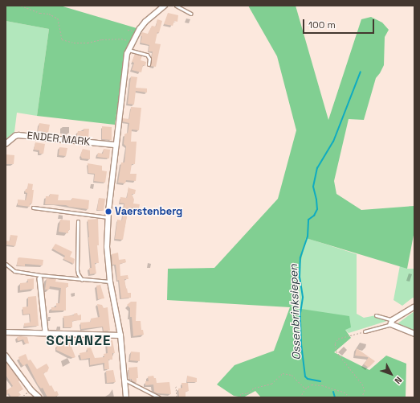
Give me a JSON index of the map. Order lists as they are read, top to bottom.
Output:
{
  "streets": {
    "street": ["ENDER MARK"]
  },
  "districts": ["SCHANZE"],
  "water": ["Ossenbrinksiepen"],
  "places": ["Vaerstenberg"],
  "scale_bar": "100 m",
  "north": "bottom right"
}
